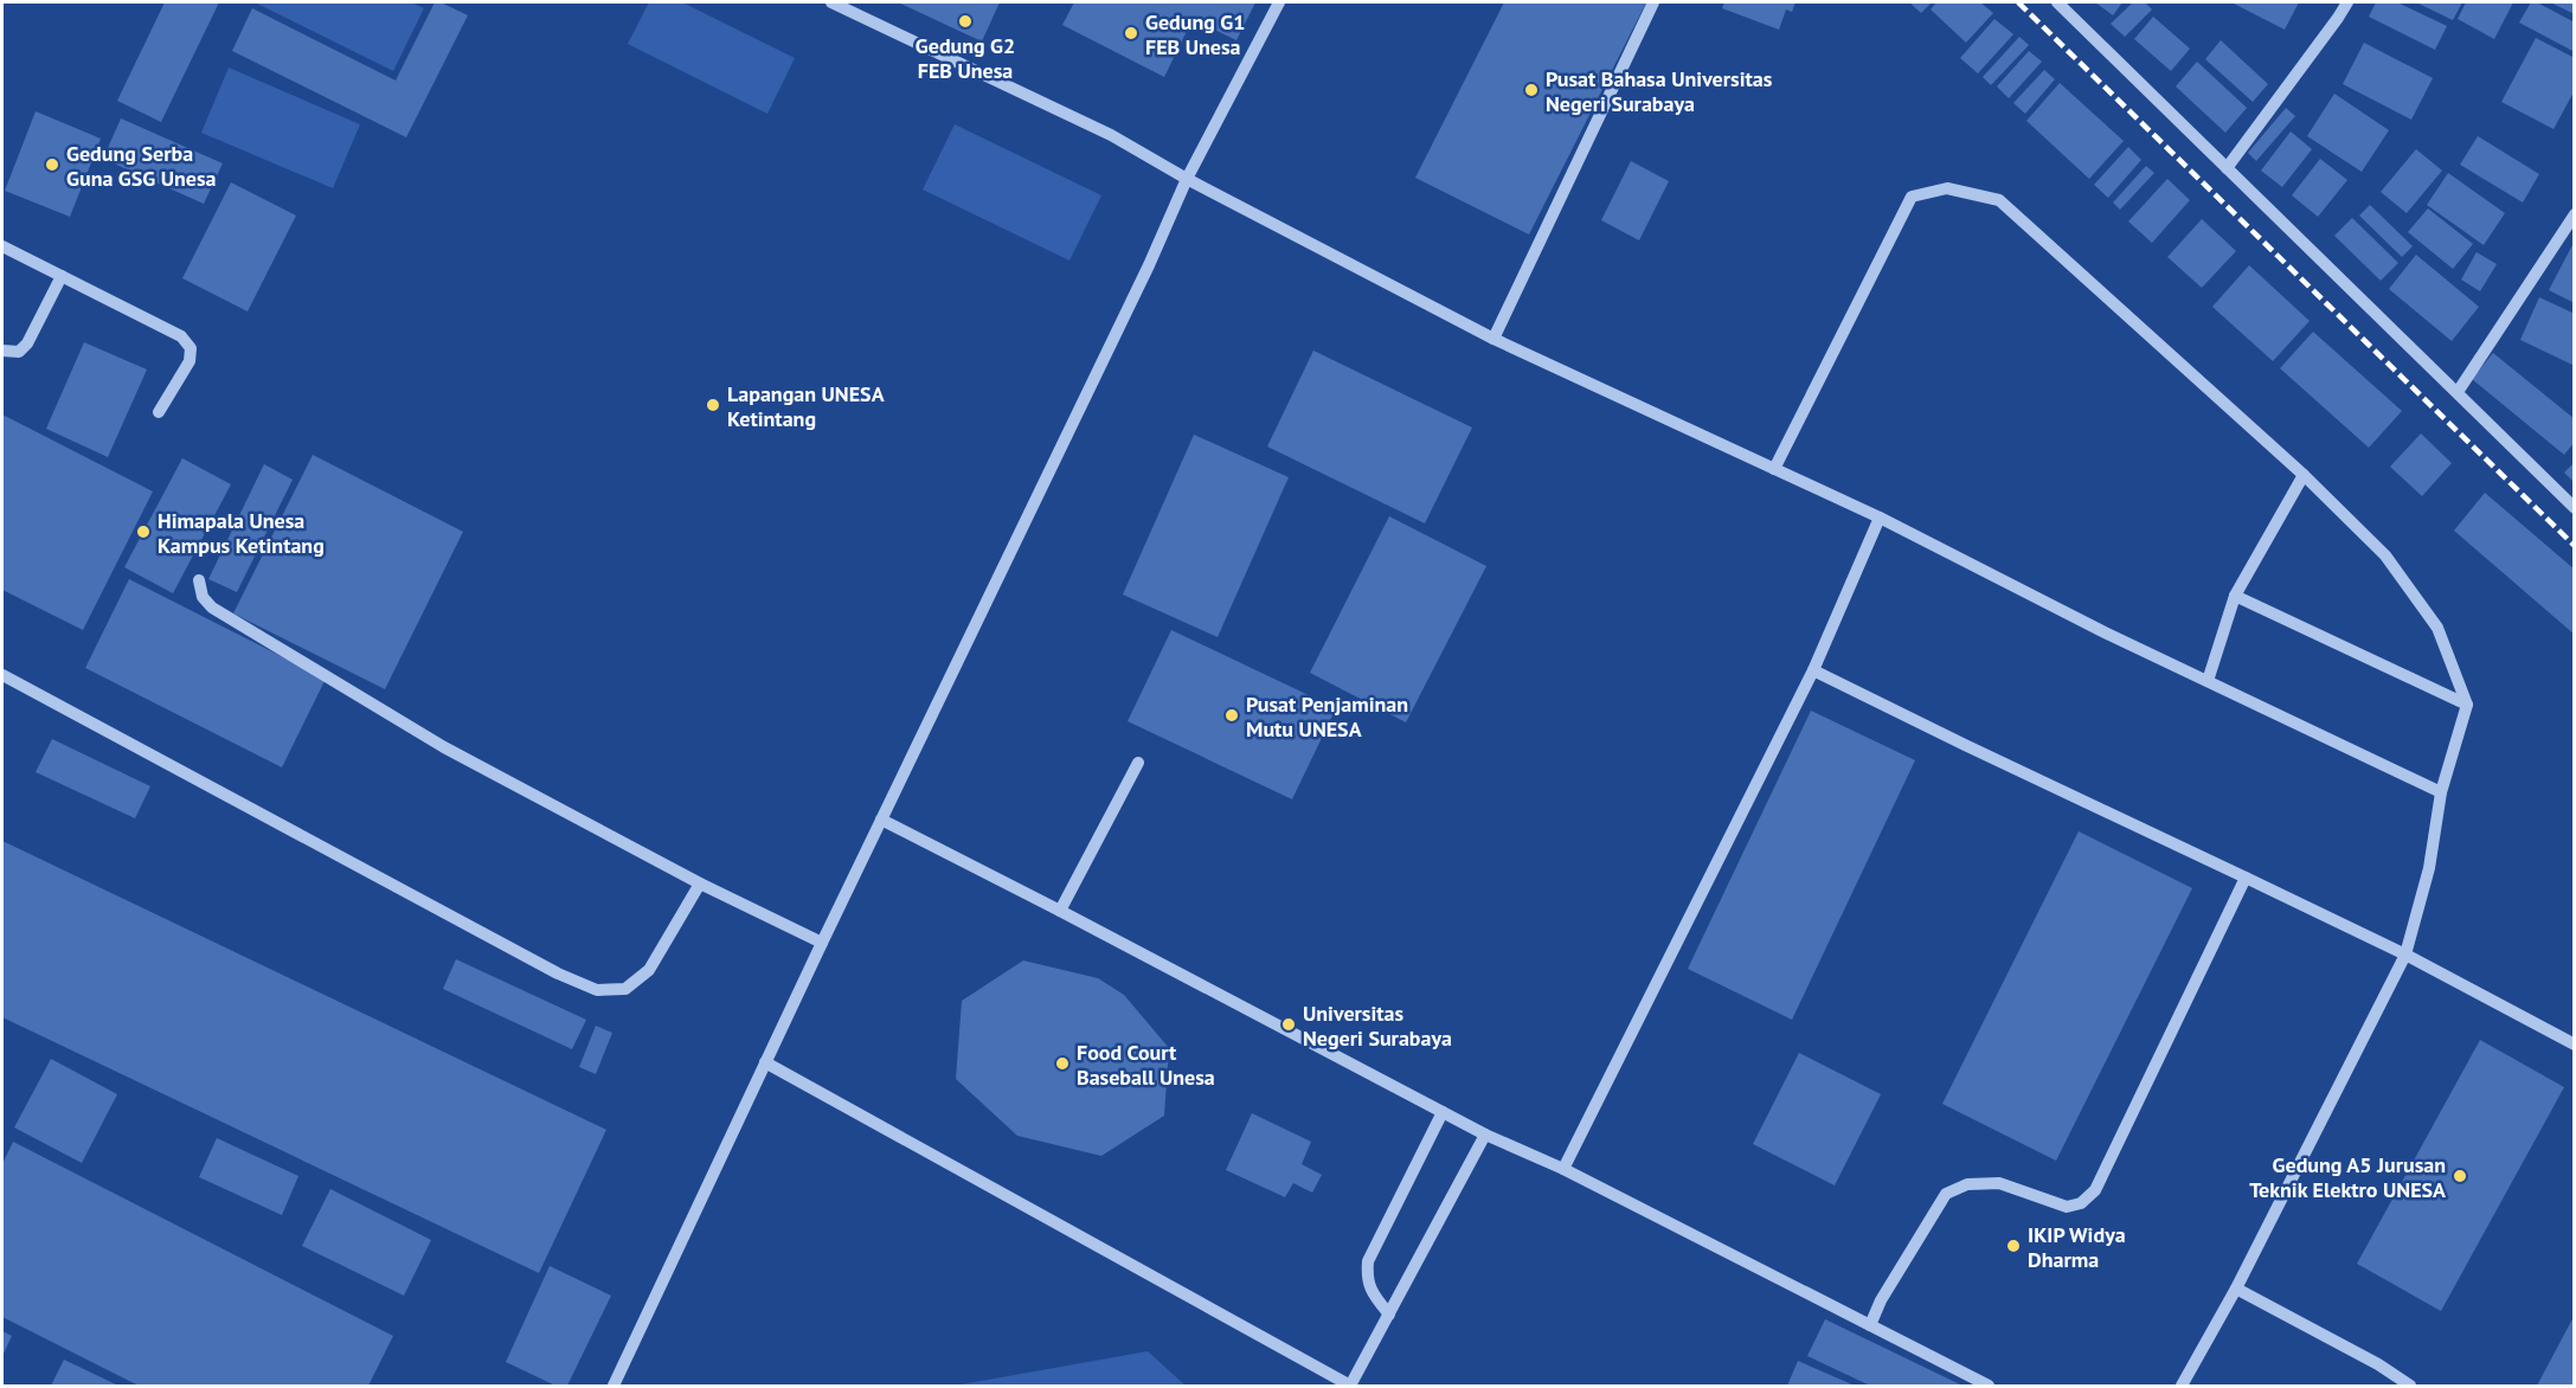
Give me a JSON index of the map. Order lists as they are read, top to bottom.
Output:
{
  "places": [
    "Gedung G2 FEB Unesa",
    "Gedung G1 FEB Unesa",
    "Pusat Bahasa Universitas Negeri Surabaya",
    "Gedung Serba Guna GSG Unesa",
    "Lapangan UNESA Ketintang",
    "Himapala Unesa Kampus Ketintang",
    "Pusat Penjaminan Mutu UNESA",
    "Universitas Negeri Surabaya",
    "Food Court Baseball Unesa",
    "Gedung A5 Jurusan Teknik Elektro UNESA",
    "IKIP Widya Dharma"
  ]
}
